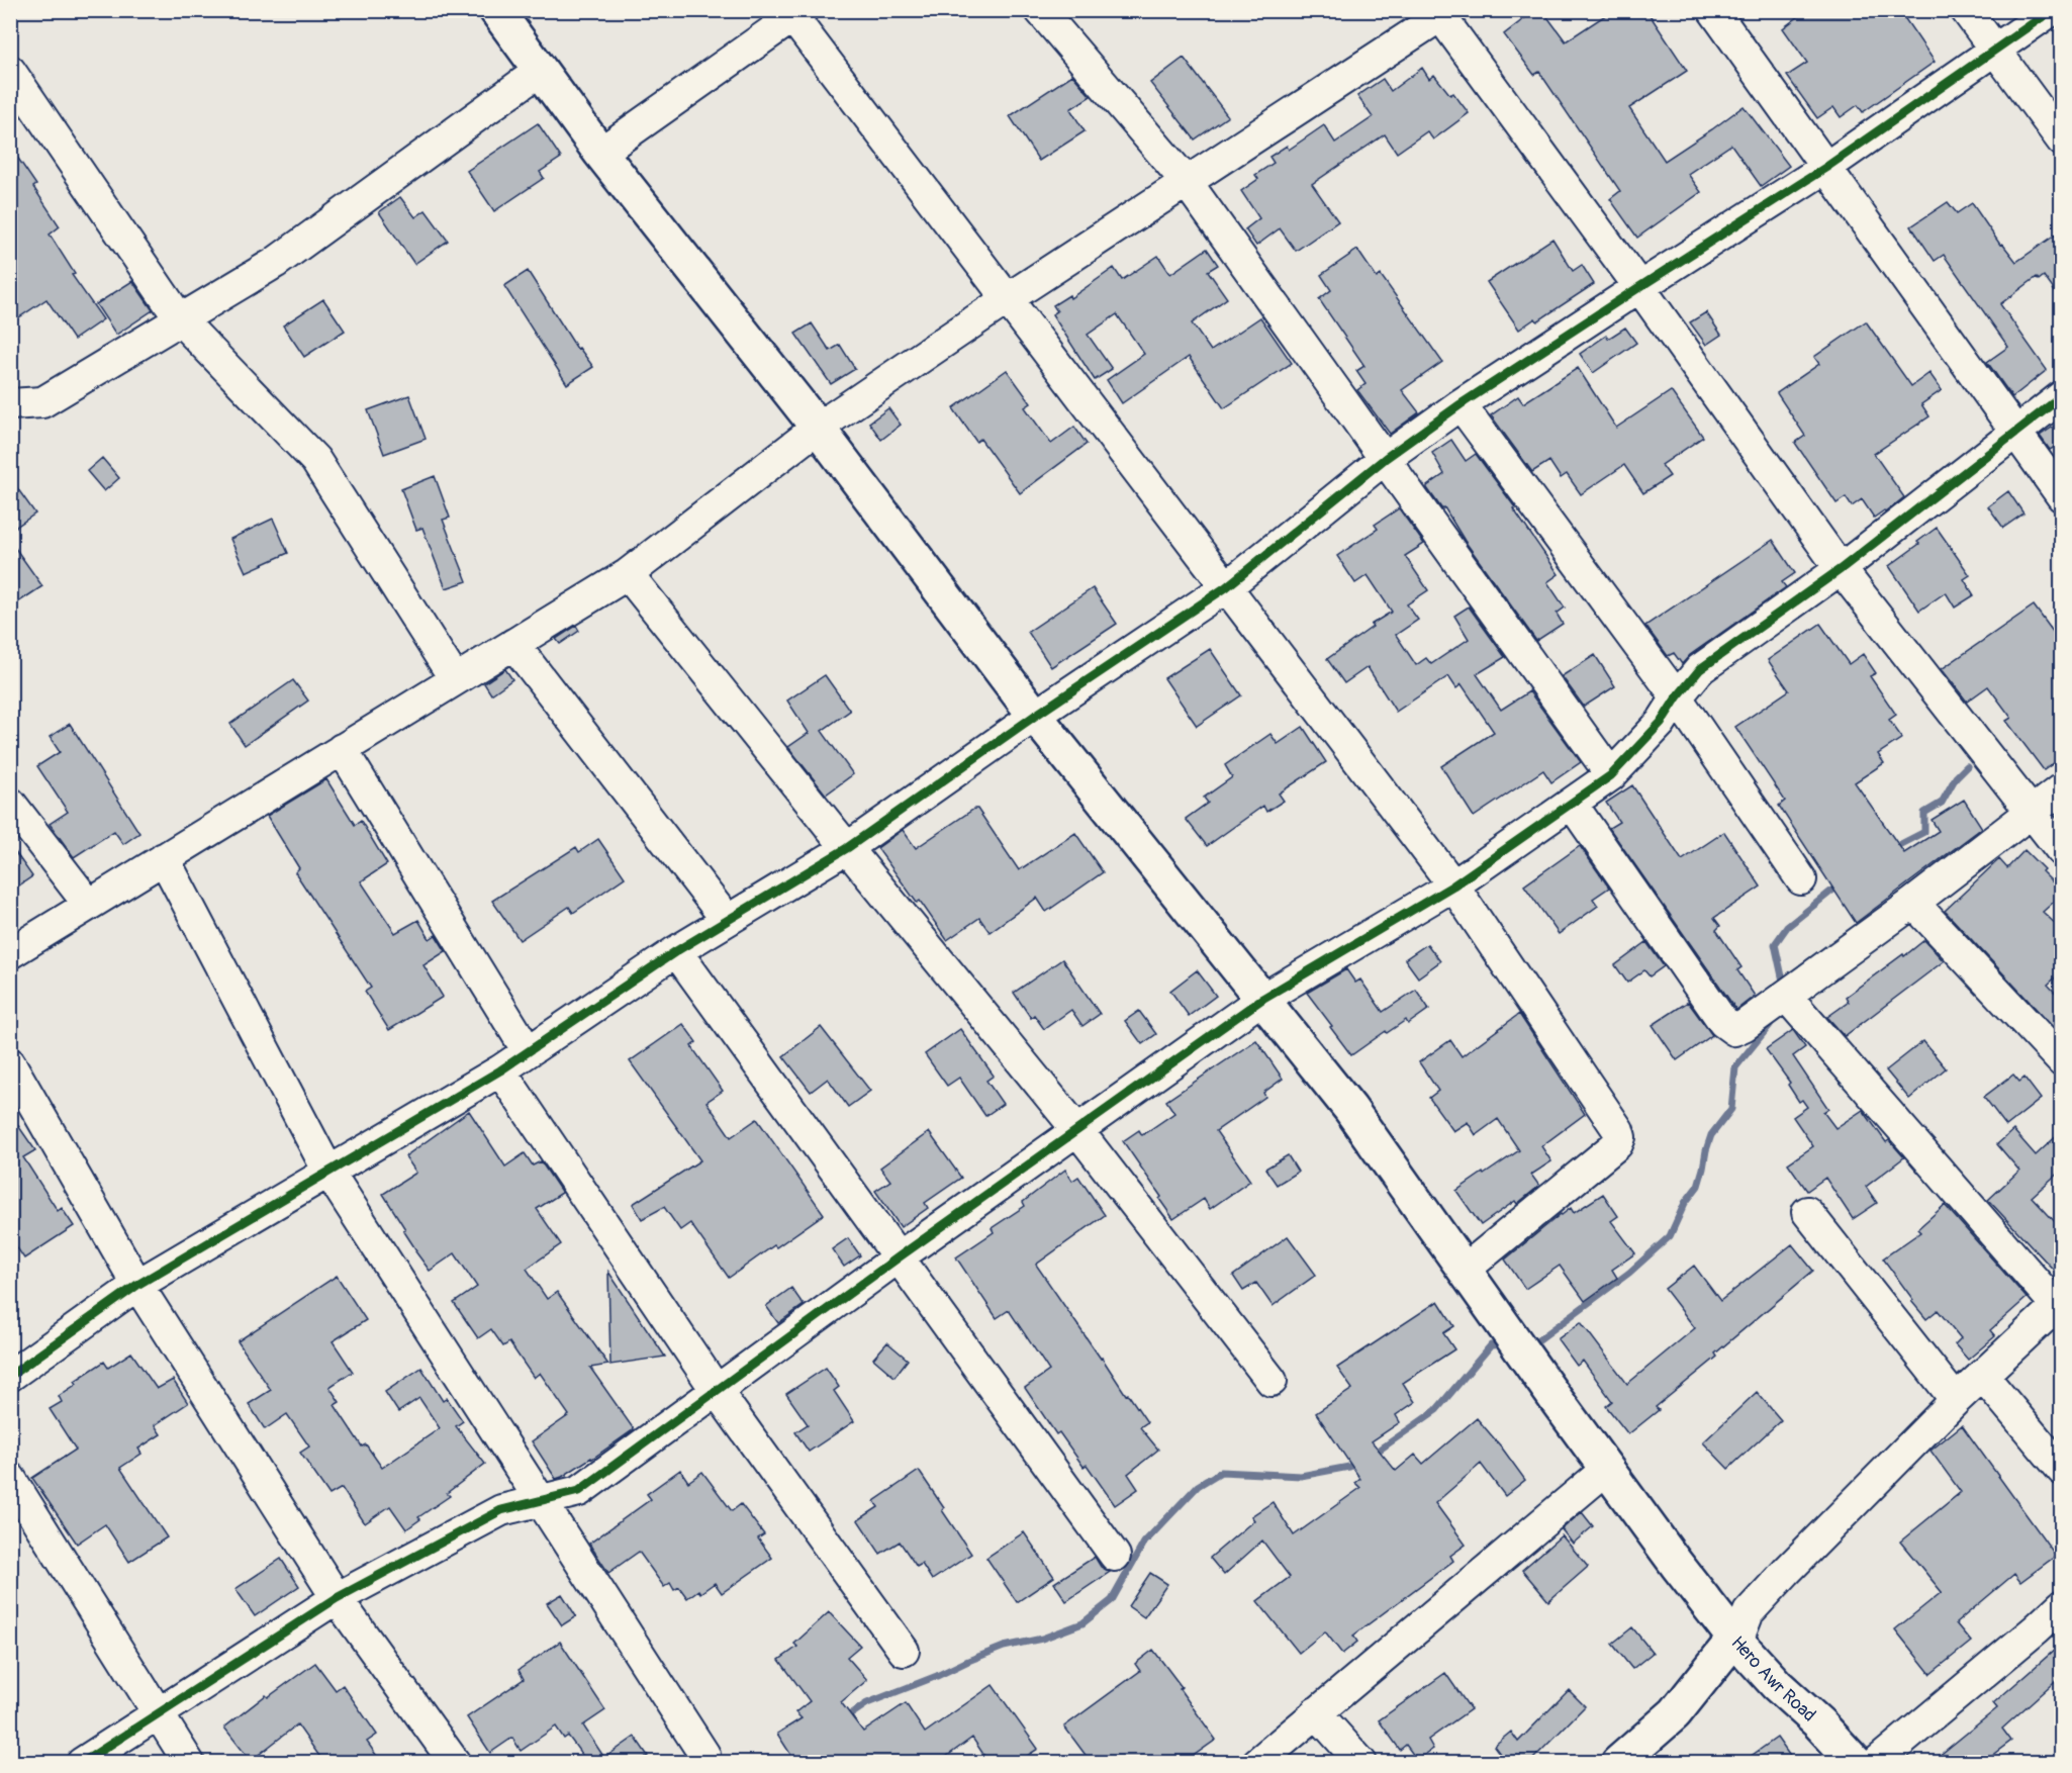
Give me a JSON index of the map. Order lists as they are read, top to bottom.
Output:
{
  "streets": {
    "main road": ["Hero Awr Road"]
  }
}
